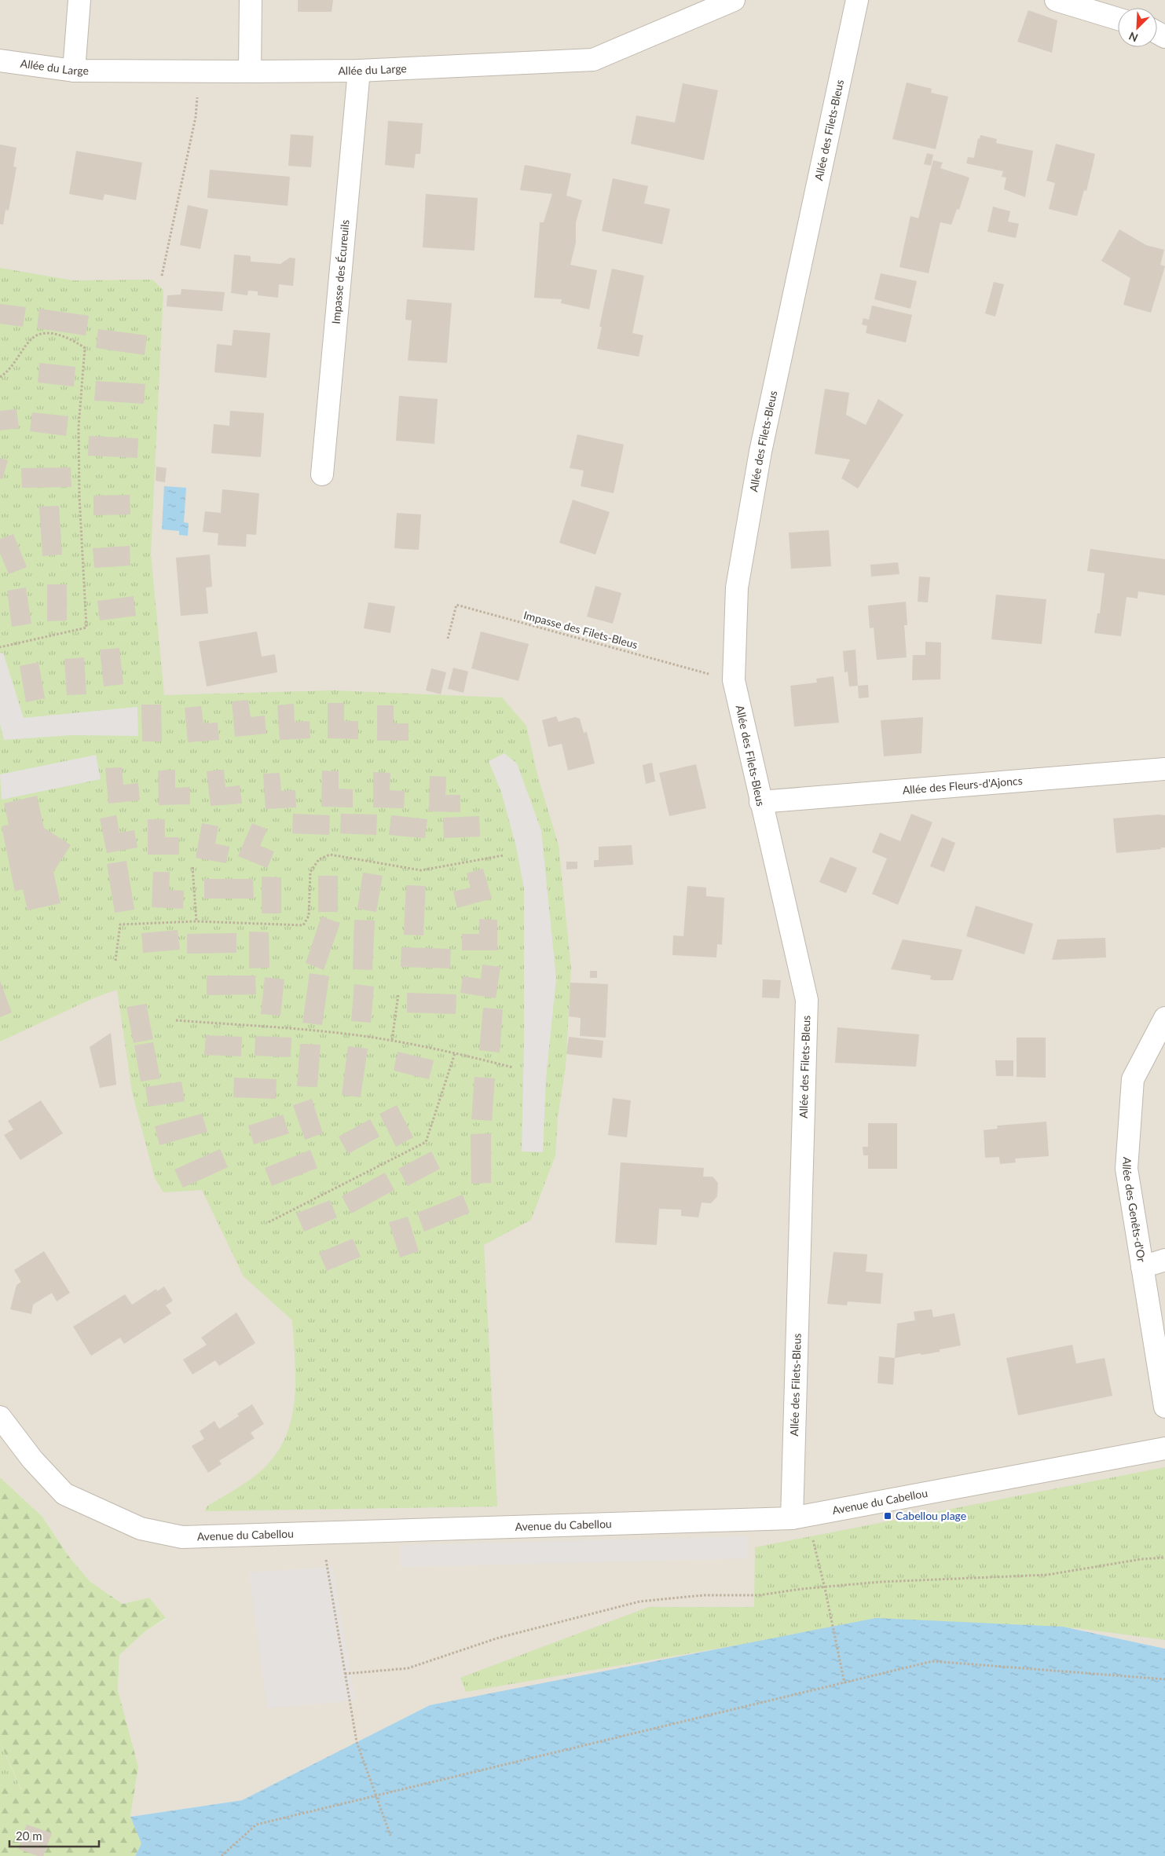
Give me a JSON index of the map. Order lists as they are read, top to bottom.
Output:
{
  "streets": {
    "street": [
      "Allée du Large",
      "Allée des Filets-Bleus",
      "Impasse des Écureuils",
      "Allée des Fleurs-d'Ajoncs",
      "Allée des Genêts-d'Or",
      "Avenue du Cabellou"
    ],
    "path": ["Impasse des Filets-Bleus"]
  },
  "crossings": [
    ["Allée du Large", "Impasse des Écureuils"],
    ["Allée des Filets-Bleus", "Impasse des Filets-Bleus"],
    ["Allée des Filets-Bleus", "Allée des Fleurs-d'Ajoncs"],
    ["Allée des Filets-Bleus", "Avenue du Cabellou"]
  ],
  "places": {
    "transit": ["Cabellou plage"]
  },
  "scale_bar": "20 m",
  "north": "bottom left"
}
